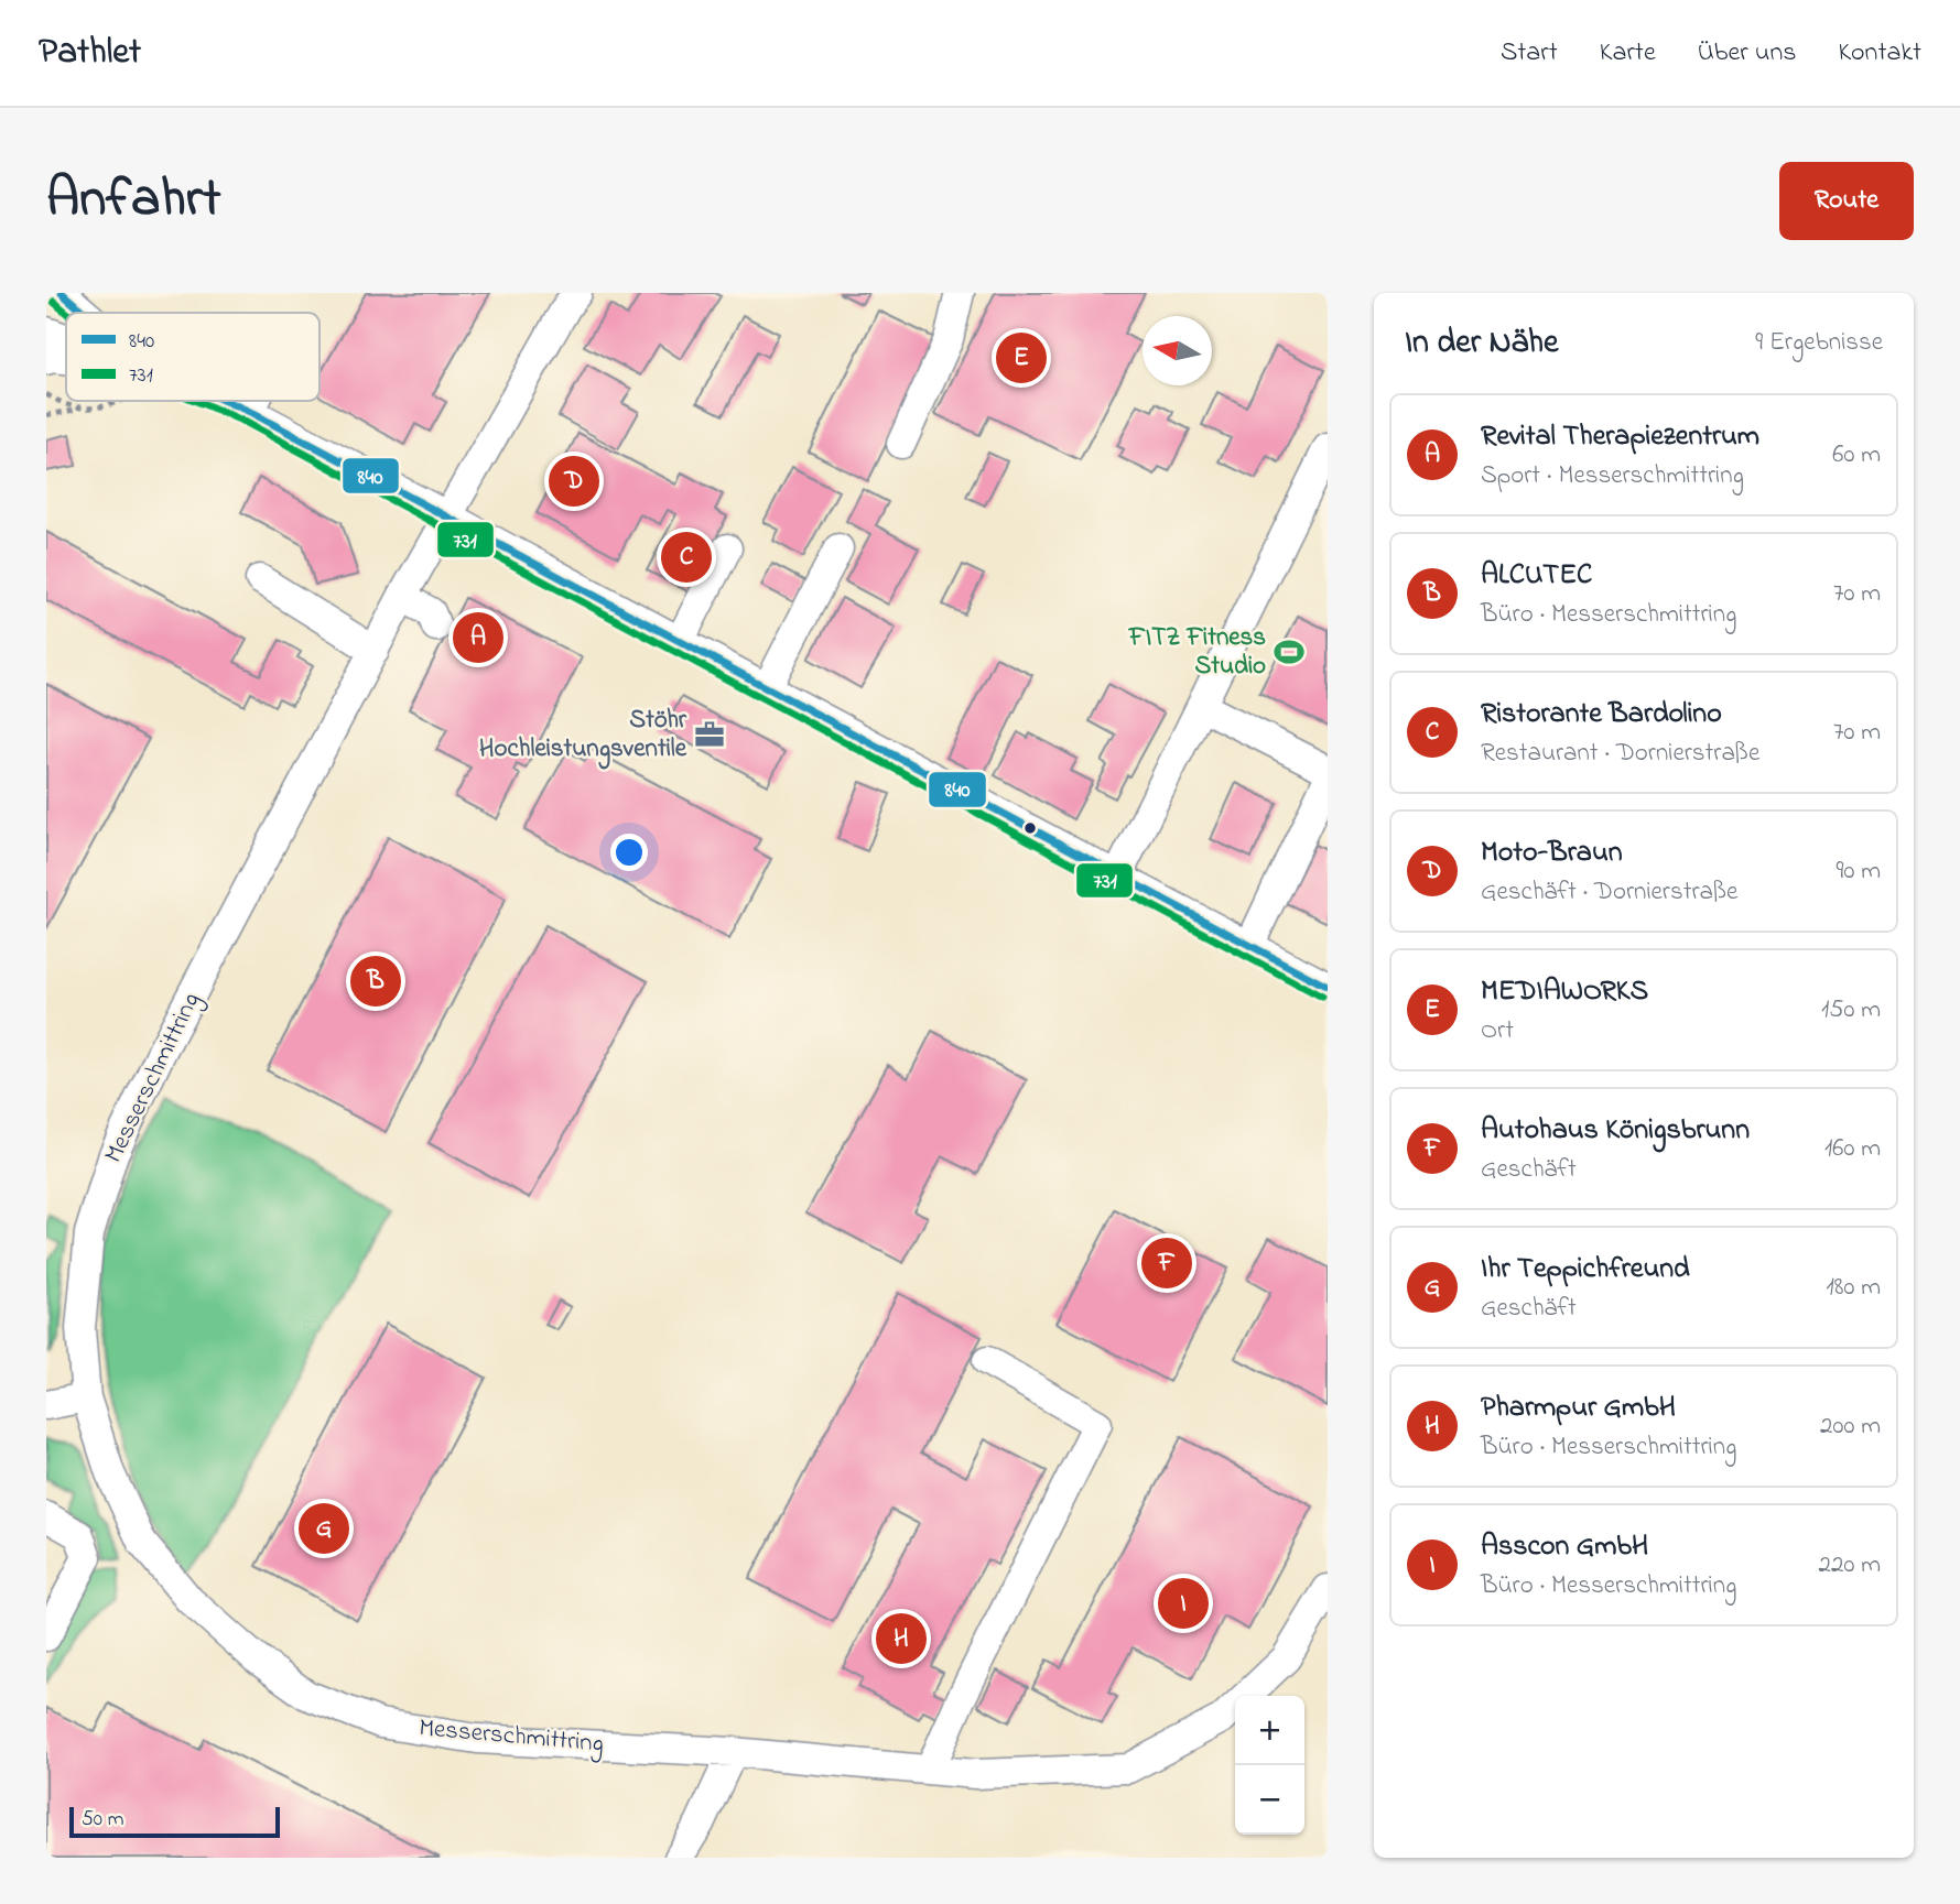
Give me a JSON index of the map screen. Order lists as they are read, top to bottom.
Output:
{
  "streets": {
    "street": ["Messerschmittring"]
  },
  "places": {
    "sports": ["FITZ Fitness Studio"],
    "office": ["Stöhr Hochleistungsventile"]
  },
  "lines": ["transit line 840", "transit line 731"],
  "legend": ["840", "731"],
  "scale_bar": "50 m",
  "north": "left",
  "page": {
    "header": "Pathlet",
    "nav": [
      "Start",
      "Karte",
      "Über uns",
      "Kontakt"
    ],
    "title": "Anfahrt",
    "buttons": "Route",
    "heading": ["In der Nähe", "9 Ergebnisse"],
    "pins": [
      "E",
      "D",
      "C",
      "A",
      "B",
      "F",
      "G",
      "I",
      "H"
    ],
    "list": [
      {
        "mark": "A",
        "name": "Revital Therapiezentrum",
        "note": "Sport · Messerschmittring",
        "value": "60 m"
      },
      {
        "mark": "B",
        "name": "ALCUTEC",
        "note": "Büro · Messerschmittring",
        "value": "70 m"
      },
      {
        "mark": "C",
        "name": "Ristorante Bardolino",
        "note": "Restaurant · Dornierstraße",
        "value": "70 m"
      },
      {
        "mark": "D",
        "name": "Moto-Braun",
        "note": "Geschäft · Dornierstraße",
        "value": "90 m"
      },
      {
        "mark": "E",
        "name": "MEDIAWORKS",
        "note": "Ort",
        "value": "150 m"
      },
      {
        "mark": "F",
        "name": "Autohaus Königsbrunn",
        "note": "Geschäft",
        "value": "160 m"
      },
      {
        "mark": "G",
        "name": "Ihr Teppichfreund",
        "note": "Geschäft",
        "value": "180 m"
      },
      {
        "mark": "H",
        "name": "Pharmpur GmbH",
        "note": "Büro · Messerschmittring",
        "value": "200 m"
      },
      {
        "mark": "I",
        "name": "Asscon GmbH",
        "note": "Büro · Messerschmittring",
        "value": "220 m"
      }
    ],
    "map_buttons": ["+", "−"],
    "scale": "50 m"
  }
}
